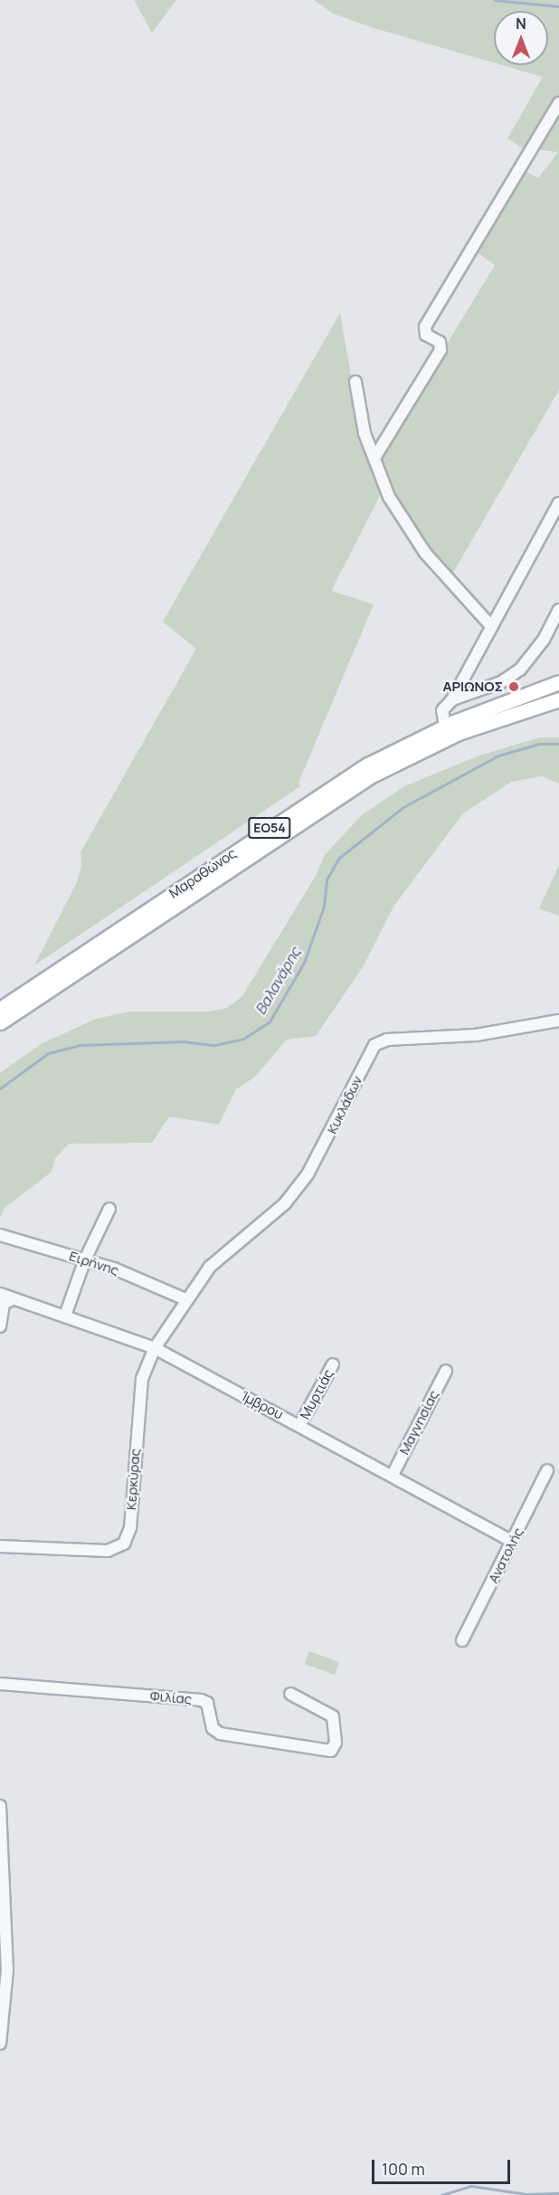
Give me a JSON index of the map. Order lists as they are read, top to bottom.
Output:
{
  "streets": {
    "main road": ["ΕΟ54", "Μαραθώνος"],
    "street": [
      "Κυκλάδων",
      "Ειρήνης",
      "Μυρτιάς",
      "Ίμβρου",
      "Μαγνησίας",
      "Κερκύρας",
      "Ανατολής",
      "Φιλίας"
    ]
  },
  "crossings": [
    ["Κυκλάδων", "Ειρήνης"],
    ["Κυκλάδων", "Κερκύρας"],
    ["Ειρήνης", "Κερκύρας"],
    ["Μυρτιάς", "Ίμβρου"],
    ["Ίμβρου", "Μαγνησίας"],
    ["Ίμβρου", "Κερκύρας"],
    ["Ίμβρου", "Ανατολής"]
  ],
  "water": ["Βαλανάρης"],
  "places": ["ΑΡΙΩΝΟΣ"],
  "scale_bar": "100 m",
  "north": "top"
}
